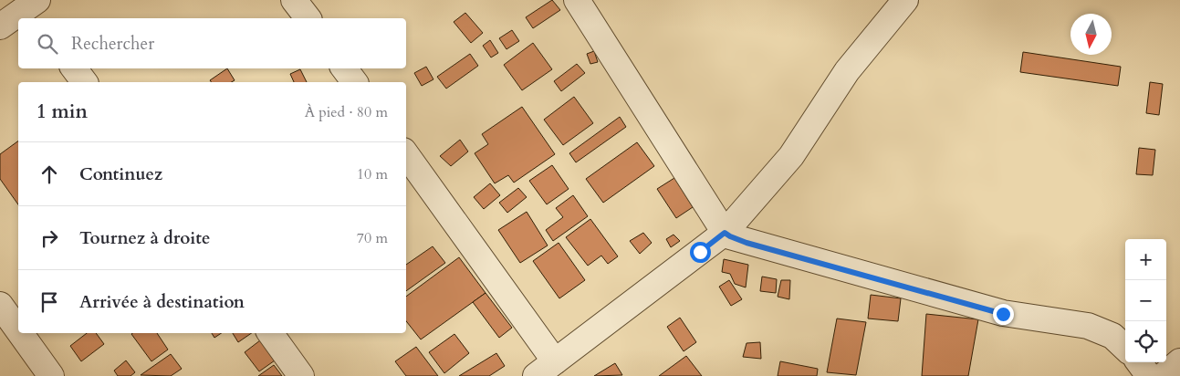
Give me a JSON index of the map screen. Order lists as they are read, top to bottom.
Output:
{
  "north": "bottom",
  "page": {
    "search": "Rechercher",
    "heading": ["1 min", "À pied · 80 m"],
    "list": [
      ["Continuez", "10 m"],
      ["Tournez à droite", "70 m"],
      "Arrivée à destination"
    ],
    "map_buttons": ["+", "−"]
  }
}
